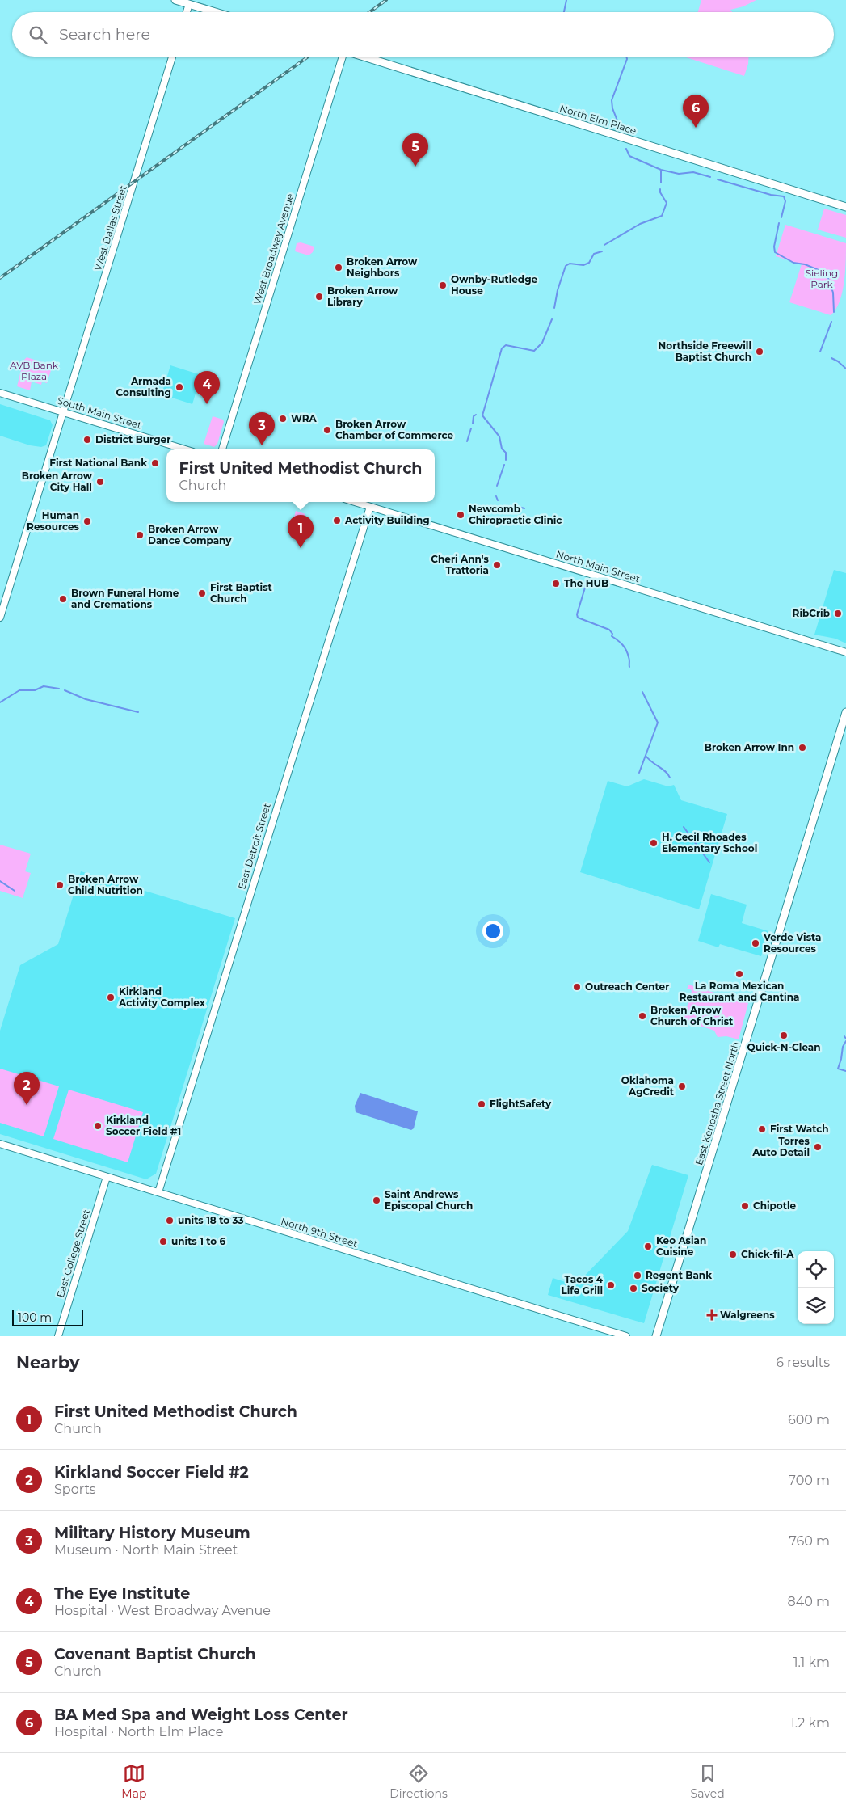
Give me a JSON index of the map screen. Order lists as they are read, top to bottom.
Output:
{
  "streets": {
    "main road": ["North Elm Place", "East Kenosha Street North"],
    "street": [
      "West Dallas Street",
      "West Broadway Avenue",
      "South Main Street",
      "North Main Street",
      "East Detroit Street",
      "North 9th Street",
      "East College Street"
    ]
  },
  "crossings": [
    ["West Dallas Street", "South Main Street"],
    ["North Main Street", "East Detroit Street"],
    ["East Detroit Street", "North 9th Street"],
    ["North 9th Street", "East College Street"]
  ],
  "parks": ["Sieling Park", "AVB Bank Plaza"],
  "places": {
    "other": [
      "Broken Arrow Neighbors",
      "Ownby-Rutledge House",
      "Broken Arrow Library",
      "Northside Freewill Baptist Church",
      "Armada Consulting",
      "WRA",
      "Broken Arrow Chamber of Commerce",
      "District Burger",
      "First National Bank",
      "Broken Arrow City Hall",
      "Newcomb Chiropractic Clinic",
      "Activity Building",
      "Human Resources",
      "Broken Arrow Dance Company",
      "Cheri Ann's Trattoria",
      "The HUB",
      "First Baptist Church",
      "Brown Funeral Home and Cremations",
      "RibCrib",
      "Broken Arrow Inn",
      "H. Cecil Rhoades Elementary School",
      "Broken Arrow Child Nutrition",
      "Verde Vista Resources",
      "La Roma Mexican Restaurant and Cantina",
      "Outreach Center",
      "Kirkland Activity Complex",
      "Broken Arrow Church of Christ",
      "Quick-N-Clean",
      "Oklahoma AgCredit",
      "FlightSafety",
      "Kirkland Soccer Field #1",
      "First Watch",
      "Torres Auto Detail",
      "Saint Andrews Episcopal Church",
      "Chipotle",
      "units 18 to 33",
      "units 1 to 6",
      "Keo Asian Cuisine",
      "Chick-fil-A",
      "Regent Bank",
      "Tacos 4 Life Grill",
      "Society"
    ],
    "health": ["Walgreens"]
  },
  "scale_bar": "100 m",
  "page": {
    "search": "Search here",
    "pins": [
      "6",
      "5",
      "4",
      "3",
      "1",
      "2"
    ],
    "popup": ["First United Methodist Church", "Church"],
    "scale": "100 m",
    "heading": ["Nearby", "6 results"],
    "list": [
      {
        "mark": "1",
        "name": "First United Methodist Church",
        "note": "Church",
        "value": "600 m"
      },
      {
        "mark": "2",
        "name": "Kirkland Soccer Field #2",
        "note": "Sports",
        "value": "700 m"
      },
      {
        "mark": "3",
        "name": "Military History Museum",
        "note": "Museum · North Main Street",
        "value": "760 m"
      },
      {
        "mark": "4",
        "name": "The Eye Institute",
        "note": "Hospital · West Broadway Avenue",
        "value": "840 m"
      },
      {
        "mark": "5",
        "name": "Covenant Baptist Church",
        "note": "Church",
        "value": "1.1 km"
      },
      {
        "mark": "6",
        "name": "BA Med Spa and Weight Loss Center",
        "note": "Hospital · North Elm Place",
        "value": "1.2 km"
      }
    ],
    "nav": ["Map", "Directions", "Saved"]
  }
}
